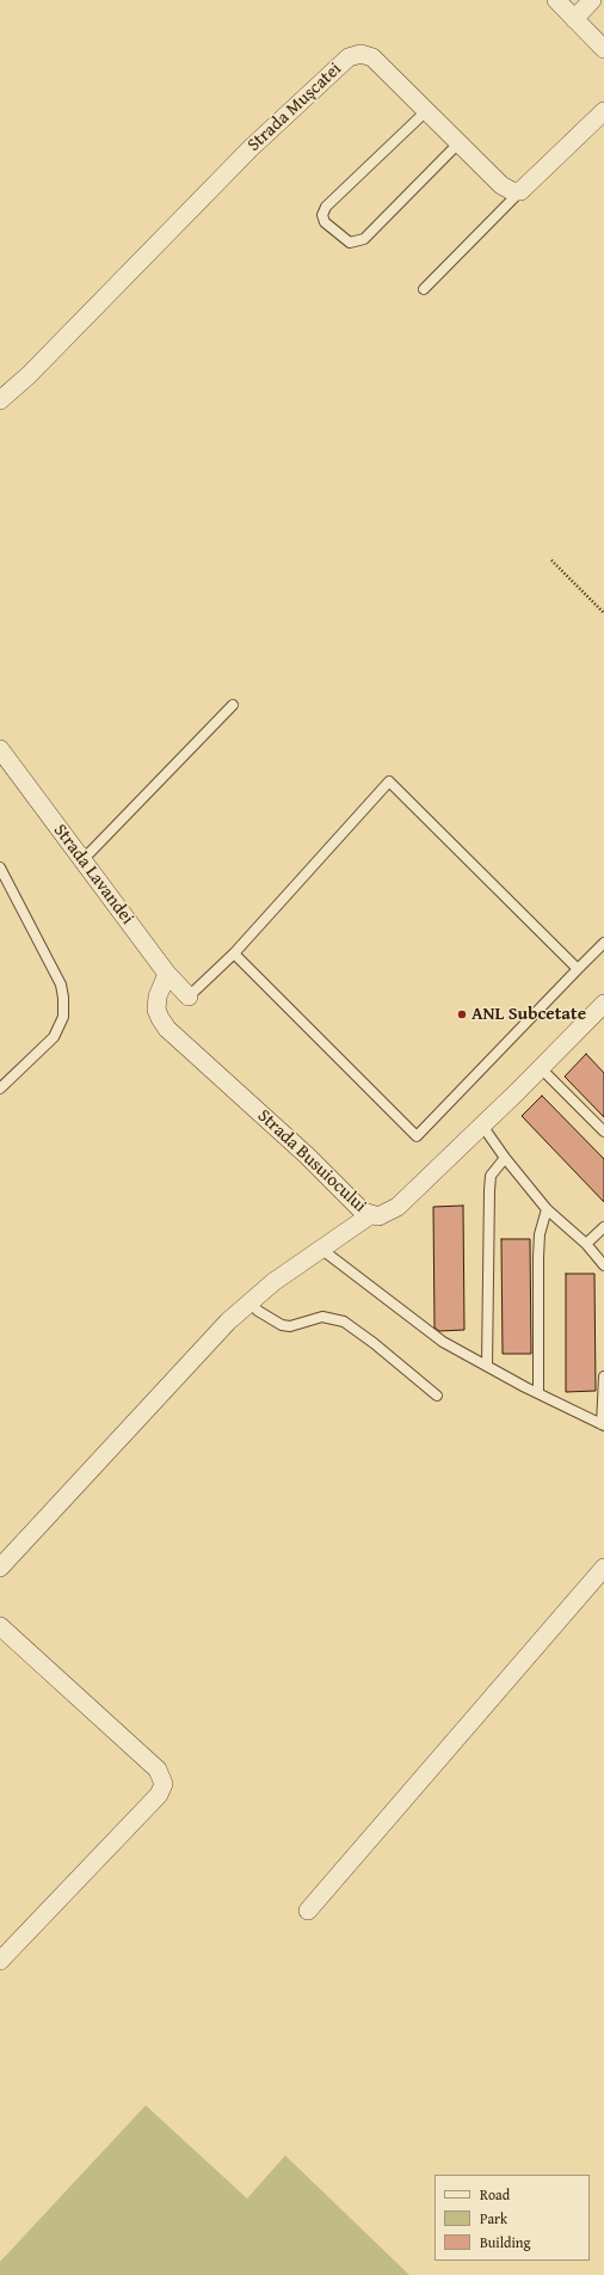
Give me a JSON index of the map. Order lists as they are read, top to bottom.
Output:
{
  "streets": {
    "street": ["Strada Mușcatei", "Strada Lavandei", "Strada Busuiocului"]
  },
  "crossings": [
    ["Strada Lavandei", "Strada Busuiocului"]
  ],
  "places": ["ANL Subcetate"],
  "legend": ["Road", "Park", "Building"]
}
